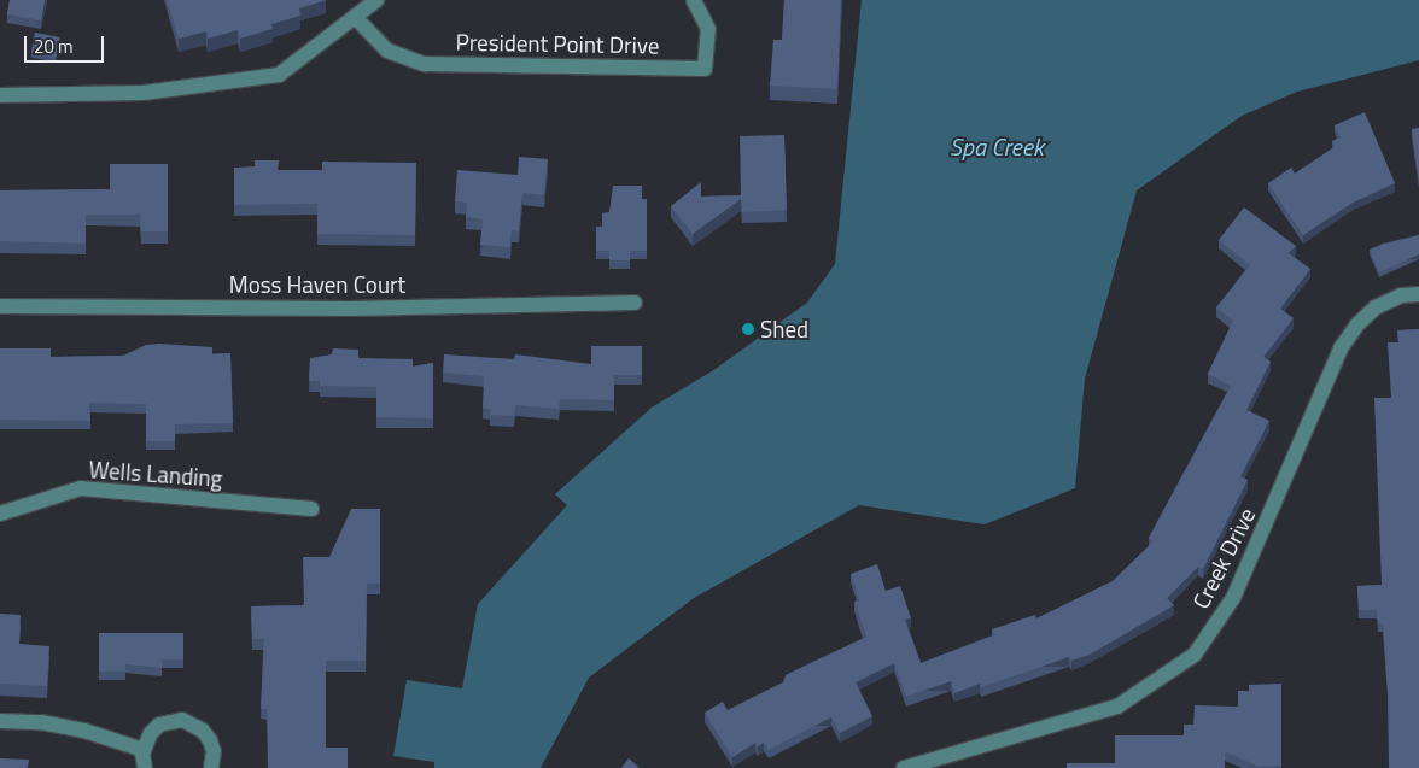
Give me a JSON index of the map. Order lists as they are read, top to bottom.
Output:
{
  "streets": {
    "street": [
      "President Point Drive",
      "Moss Haven Court",
      "Wells Landing",
      "Creek Drive"
    ]
  },
  "water": ["Spa Creek"],
  "places": ["Shed"],
  "scale_bar": "20 m"
}
